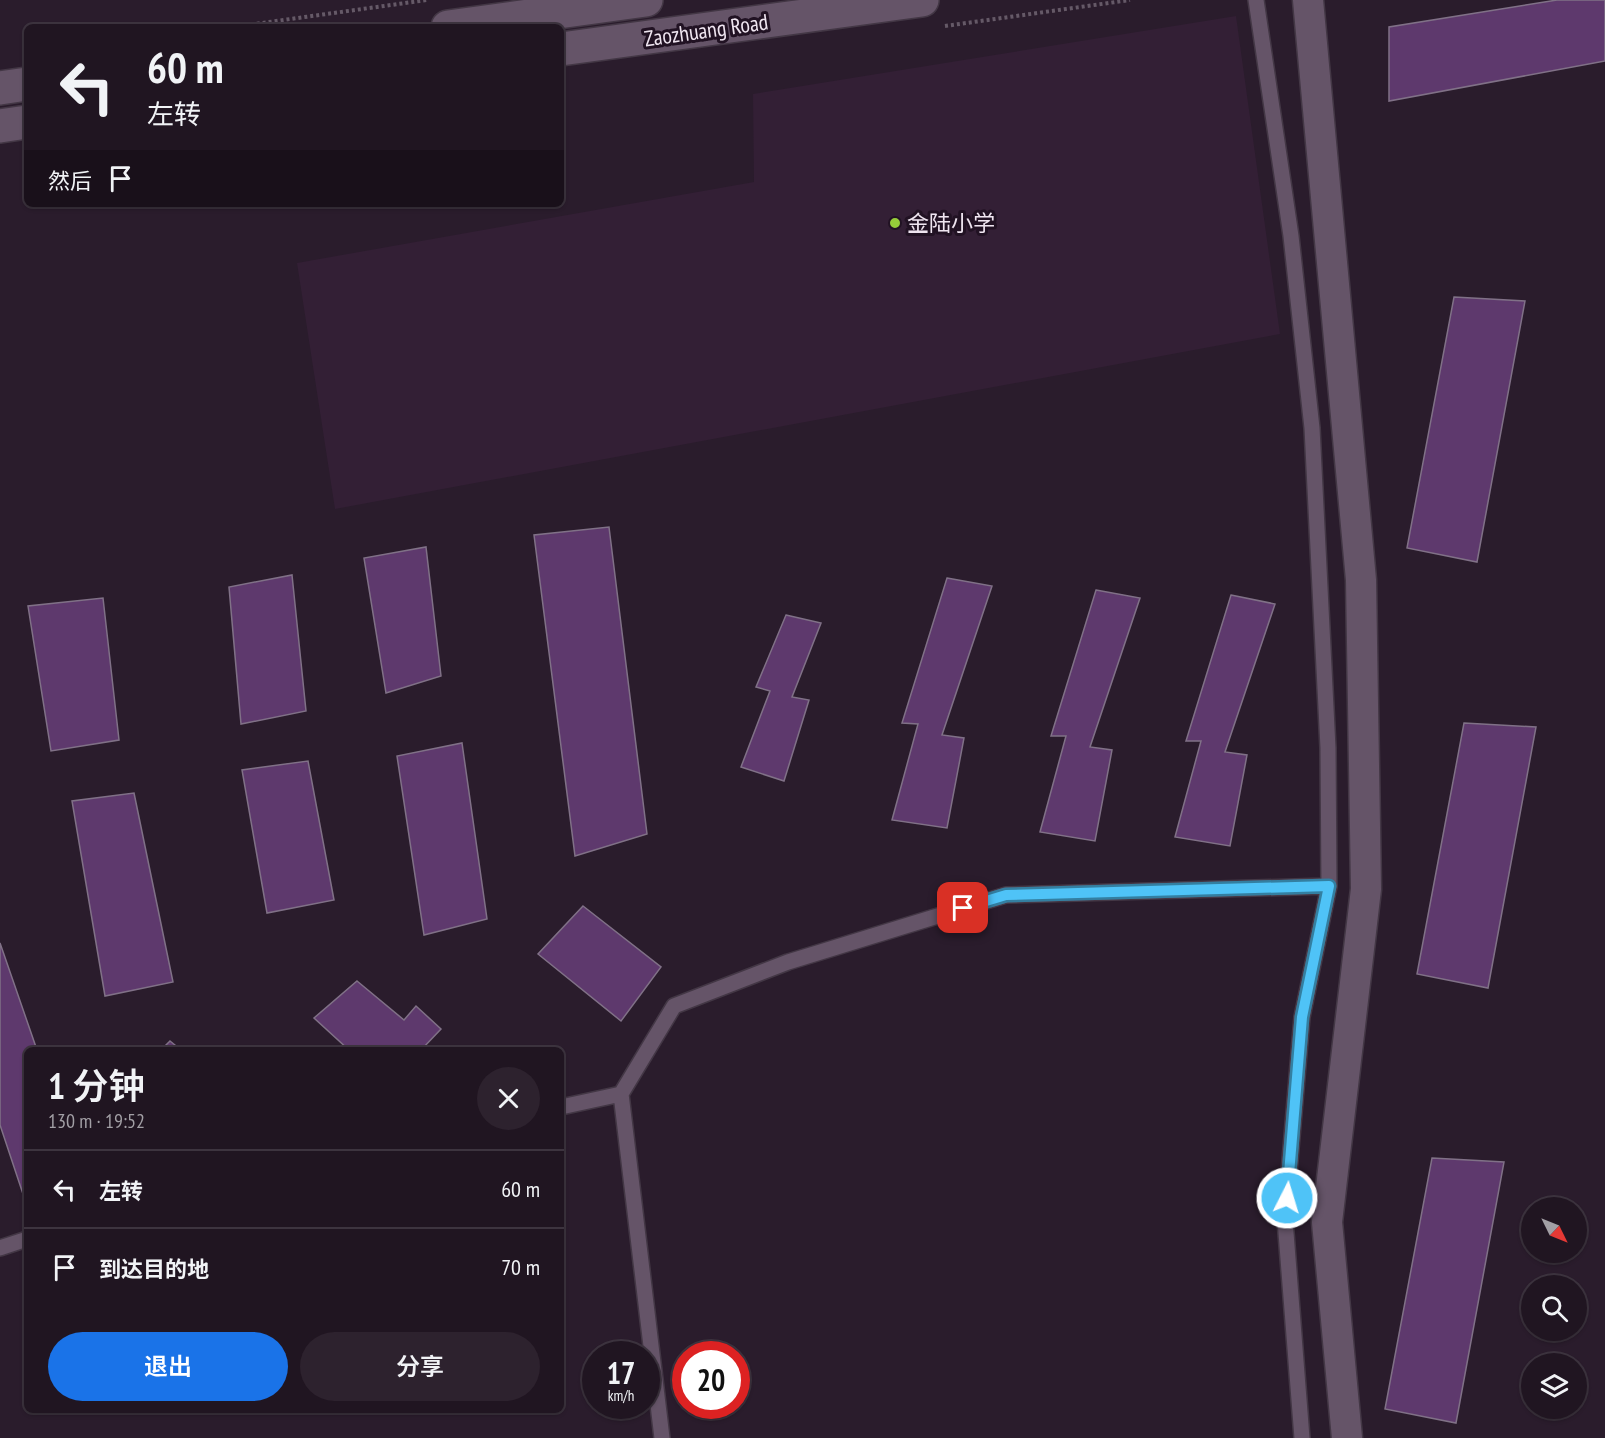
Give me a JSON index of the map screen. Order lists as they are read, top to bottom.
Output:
{
  "streets": {
    "street": ["Zaozhuang Road"]
  },
  "places": ["金陆小学"],
  "north": "bottom right",
  "page": {
    "turn": ["60 m", "左转"],
    "then": "然后",
    "heading": ["1 分钟", "130 m · 19:52"],
    "list": [
      {
        "name": "左转",
        "value": "60 m"
      },
      {
        "name": "到达目的地",
        "value": "70 m"
      }
    ],
    "buttons": ["退出", "分享"],
    "speed": "17 km/h",
    "limit": "20"
  }
}
